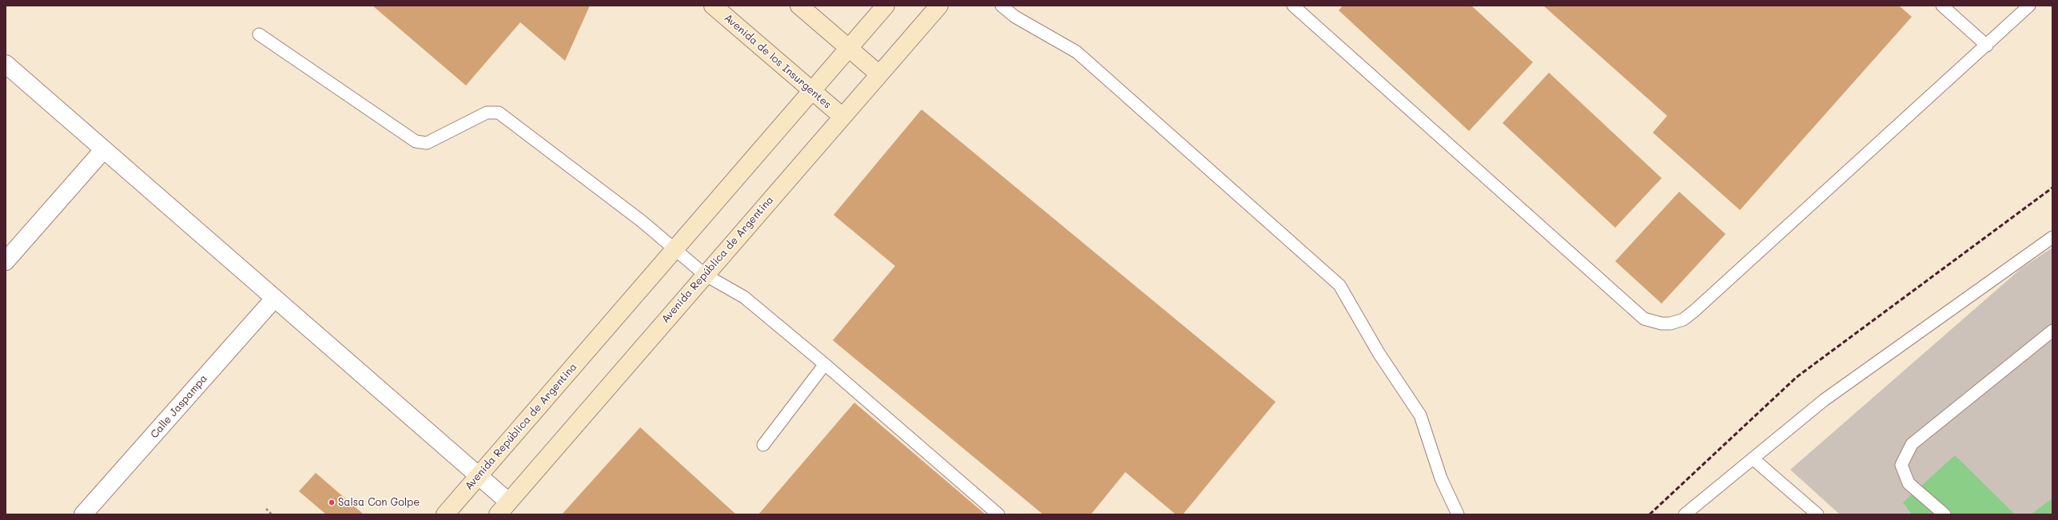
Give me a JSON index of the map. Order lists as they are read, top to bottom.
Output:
{
  "streets": {
    "main road": ["Avenida de los Insurgentes", "Avenida República de Argentina"],
    "street": ["Calle Jaspampa"]
  },
  "crossings": [
    ["Avenida de los Insurgentes", "Avenida República de Argentina"]
  ],
  "places": ["Salsa Con Golpe"]
}
